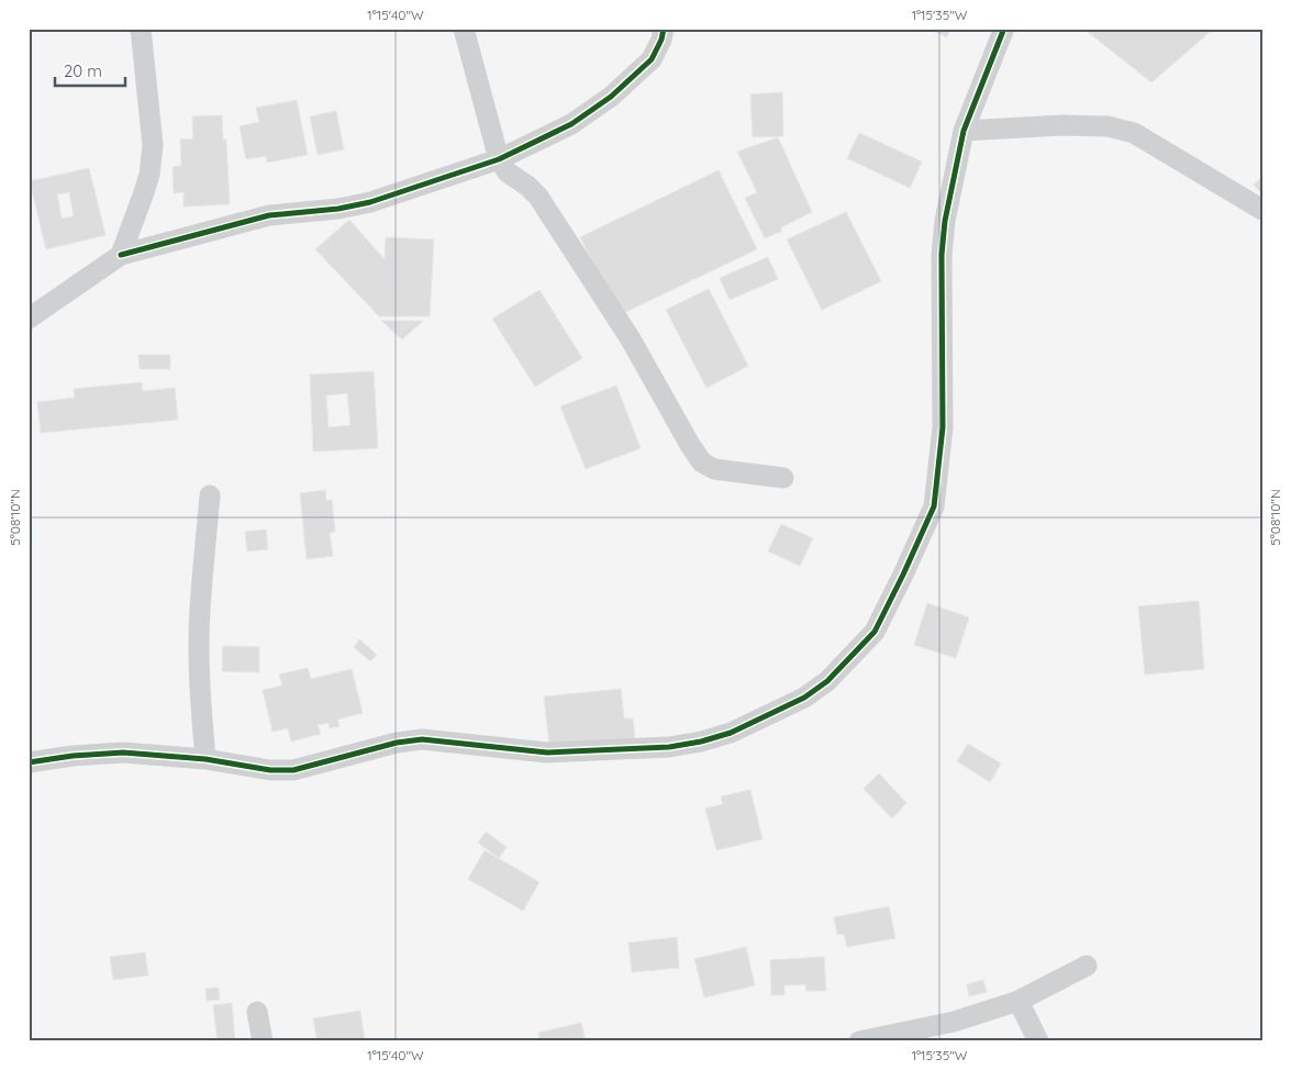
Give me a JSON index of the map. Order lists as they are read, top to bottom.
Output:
{
  "scale_bar": "20 m",
  "coordinates": ["1°15'40\"W", "1°15'35\"W", "5°08'10\"N"]
}
